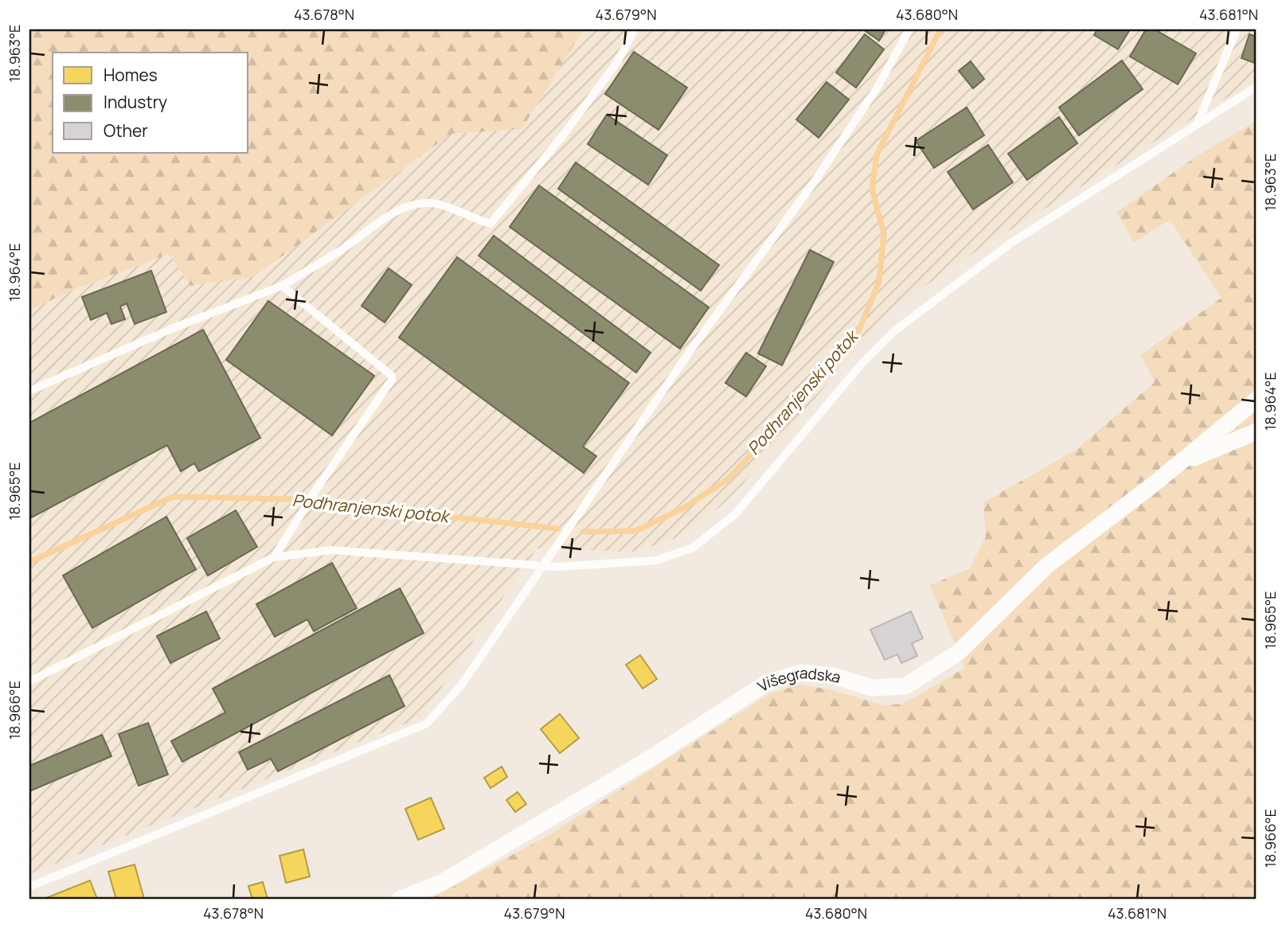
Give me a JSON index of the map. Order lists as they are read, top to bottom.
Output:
{
  "streets": {
    "street": ["Višegradska"]
  },
  "water": ["Podhranjenski potok"],
  "legend": ["Homes", "Industry", "Other"],
  "coordinates": [
    "43.678°N",
    "43.679°N",
    "43.680°N",
    "43.681°N",
    "18.963°E",
    "18.964°E",
    "18.965°E",
    "18.966°E"
  ]
}
